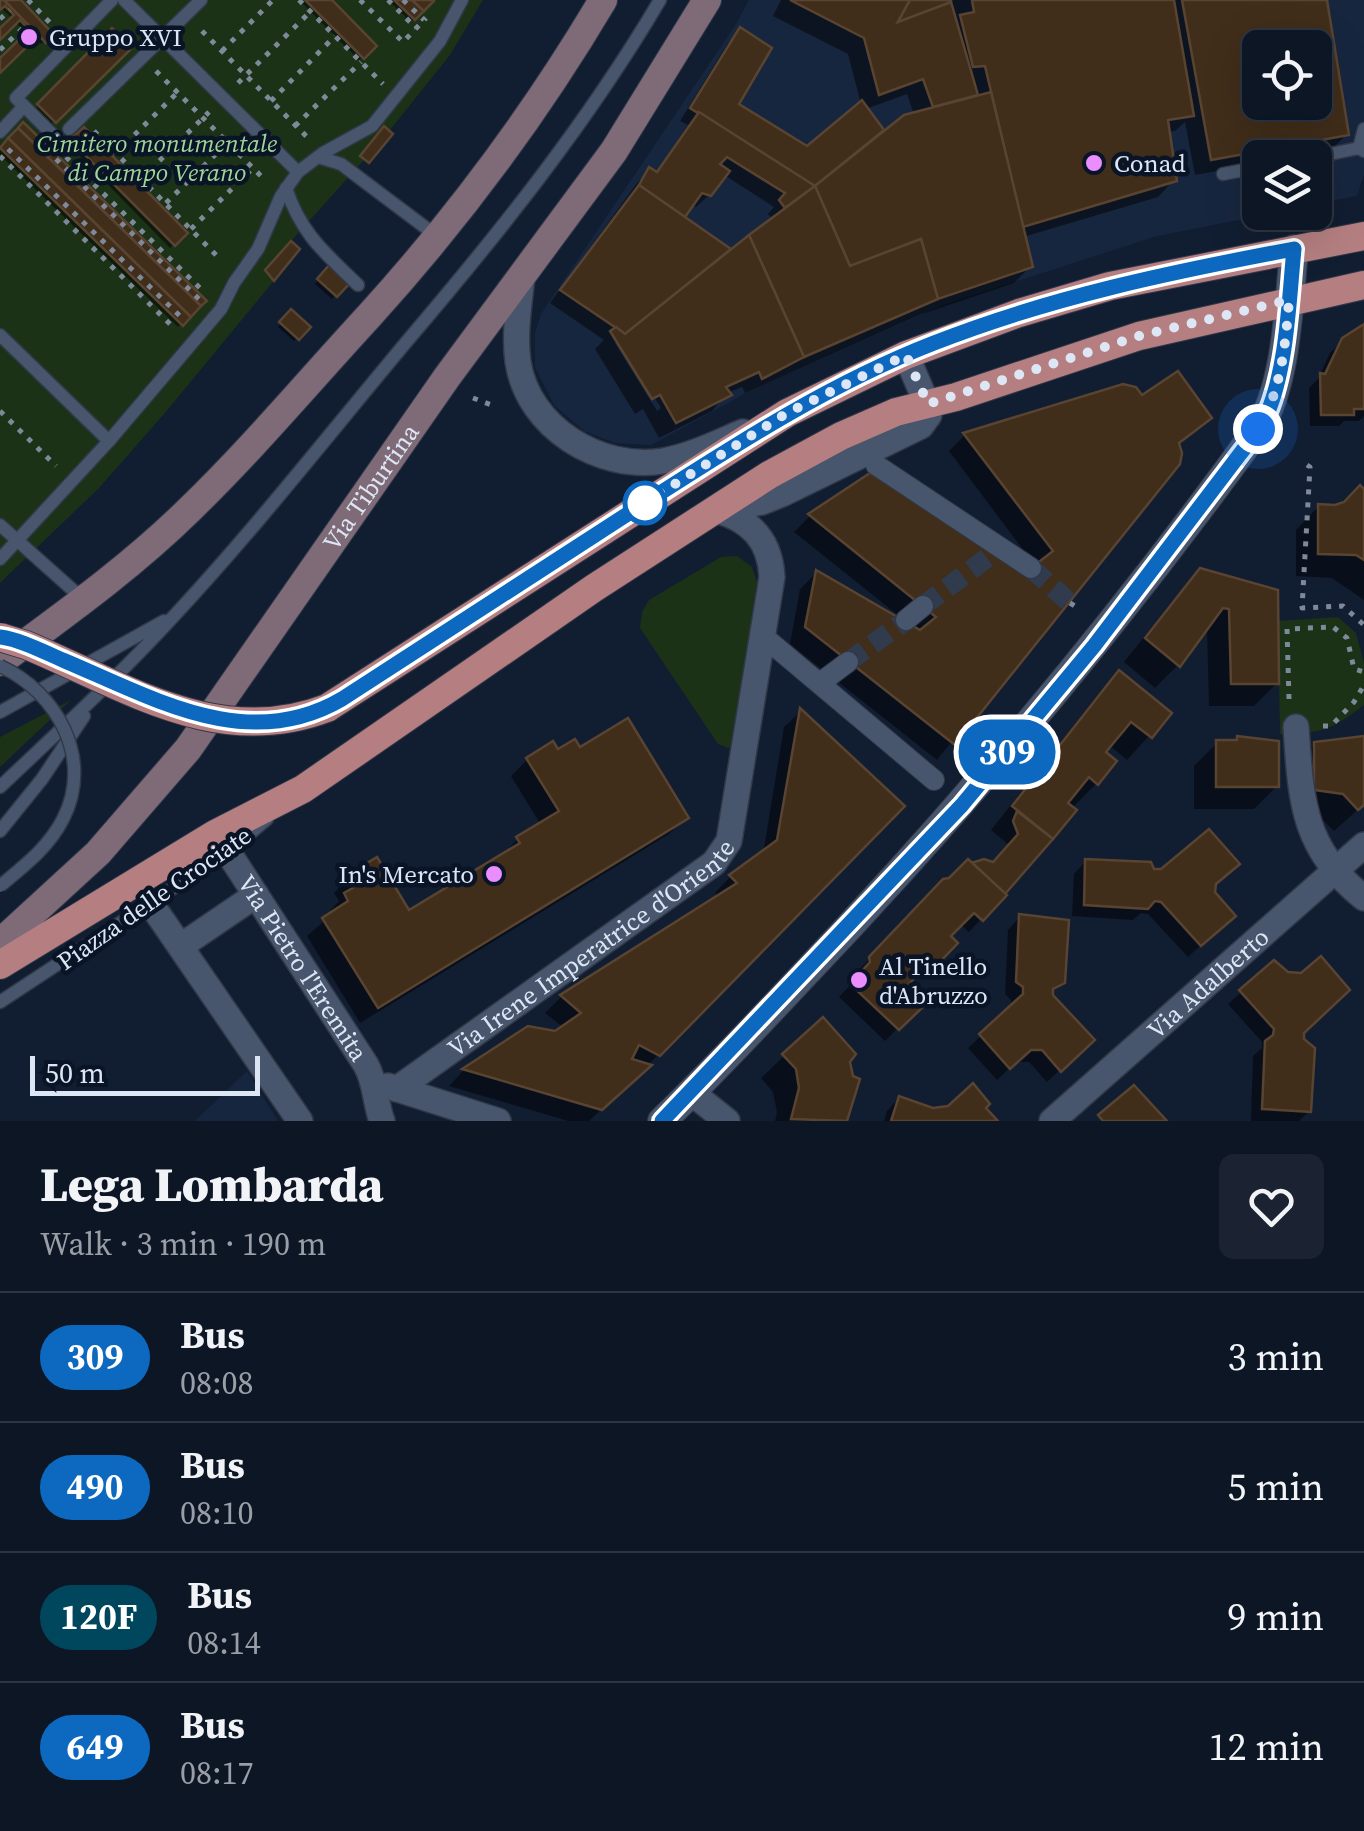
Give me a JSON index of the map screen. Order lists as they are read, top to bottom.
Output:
{
  "streets": {
    "main road": ["Via Tiburtina", "Piazza delle Crociate"],
    "street": ["Via Irene Imperatrice d'Oriente", "Via Pietro l'Eremita", "Via Adalberto"]
  },
  "crossings": [
    ["Piazza delle Crociate", "Via Irene Imperatrice d'Oriente"],
    ["Piazza delle Crociate", "Via Pietro l'Eremita"],
    ["Via Irene Imperatrice d'Oriente", "Via Pietro l'Eremita"]
  ],
  "parks": ["Cimitero monumentale di Campo Verano"],
  "places": [
    "Gruppo XVI",
    "Conad",
    "In's Mercato",
    "Al Tinello d'Abruzzo"
  ],
  "lines": ["bus line 309"],
  "scale_bar": "50 m",
  "page": {
    "on_map": "309",
    "scale": "50 m",
    "heading": ["Lega Lombarda", "Walk · 3 min · 190 m"],
    "list": [
      {
        "mark": "309",
        "name": "Bus",
        "note": "08:08",
        "value": "3 min"
      },
      {
        "mark": "490",
        "name": "Bus",
        "note": "08:10",
        "value": "5 min"
      },
      {
        "mark": "120F",
        "name": "Bus",
        "note": "08:14",
        "value": "9 min"
      },
      {
        "mark": "649",
        "name": "Bus",
        "note": "08:17",
        "value": "12 min"
      }
    ]
  }
}
